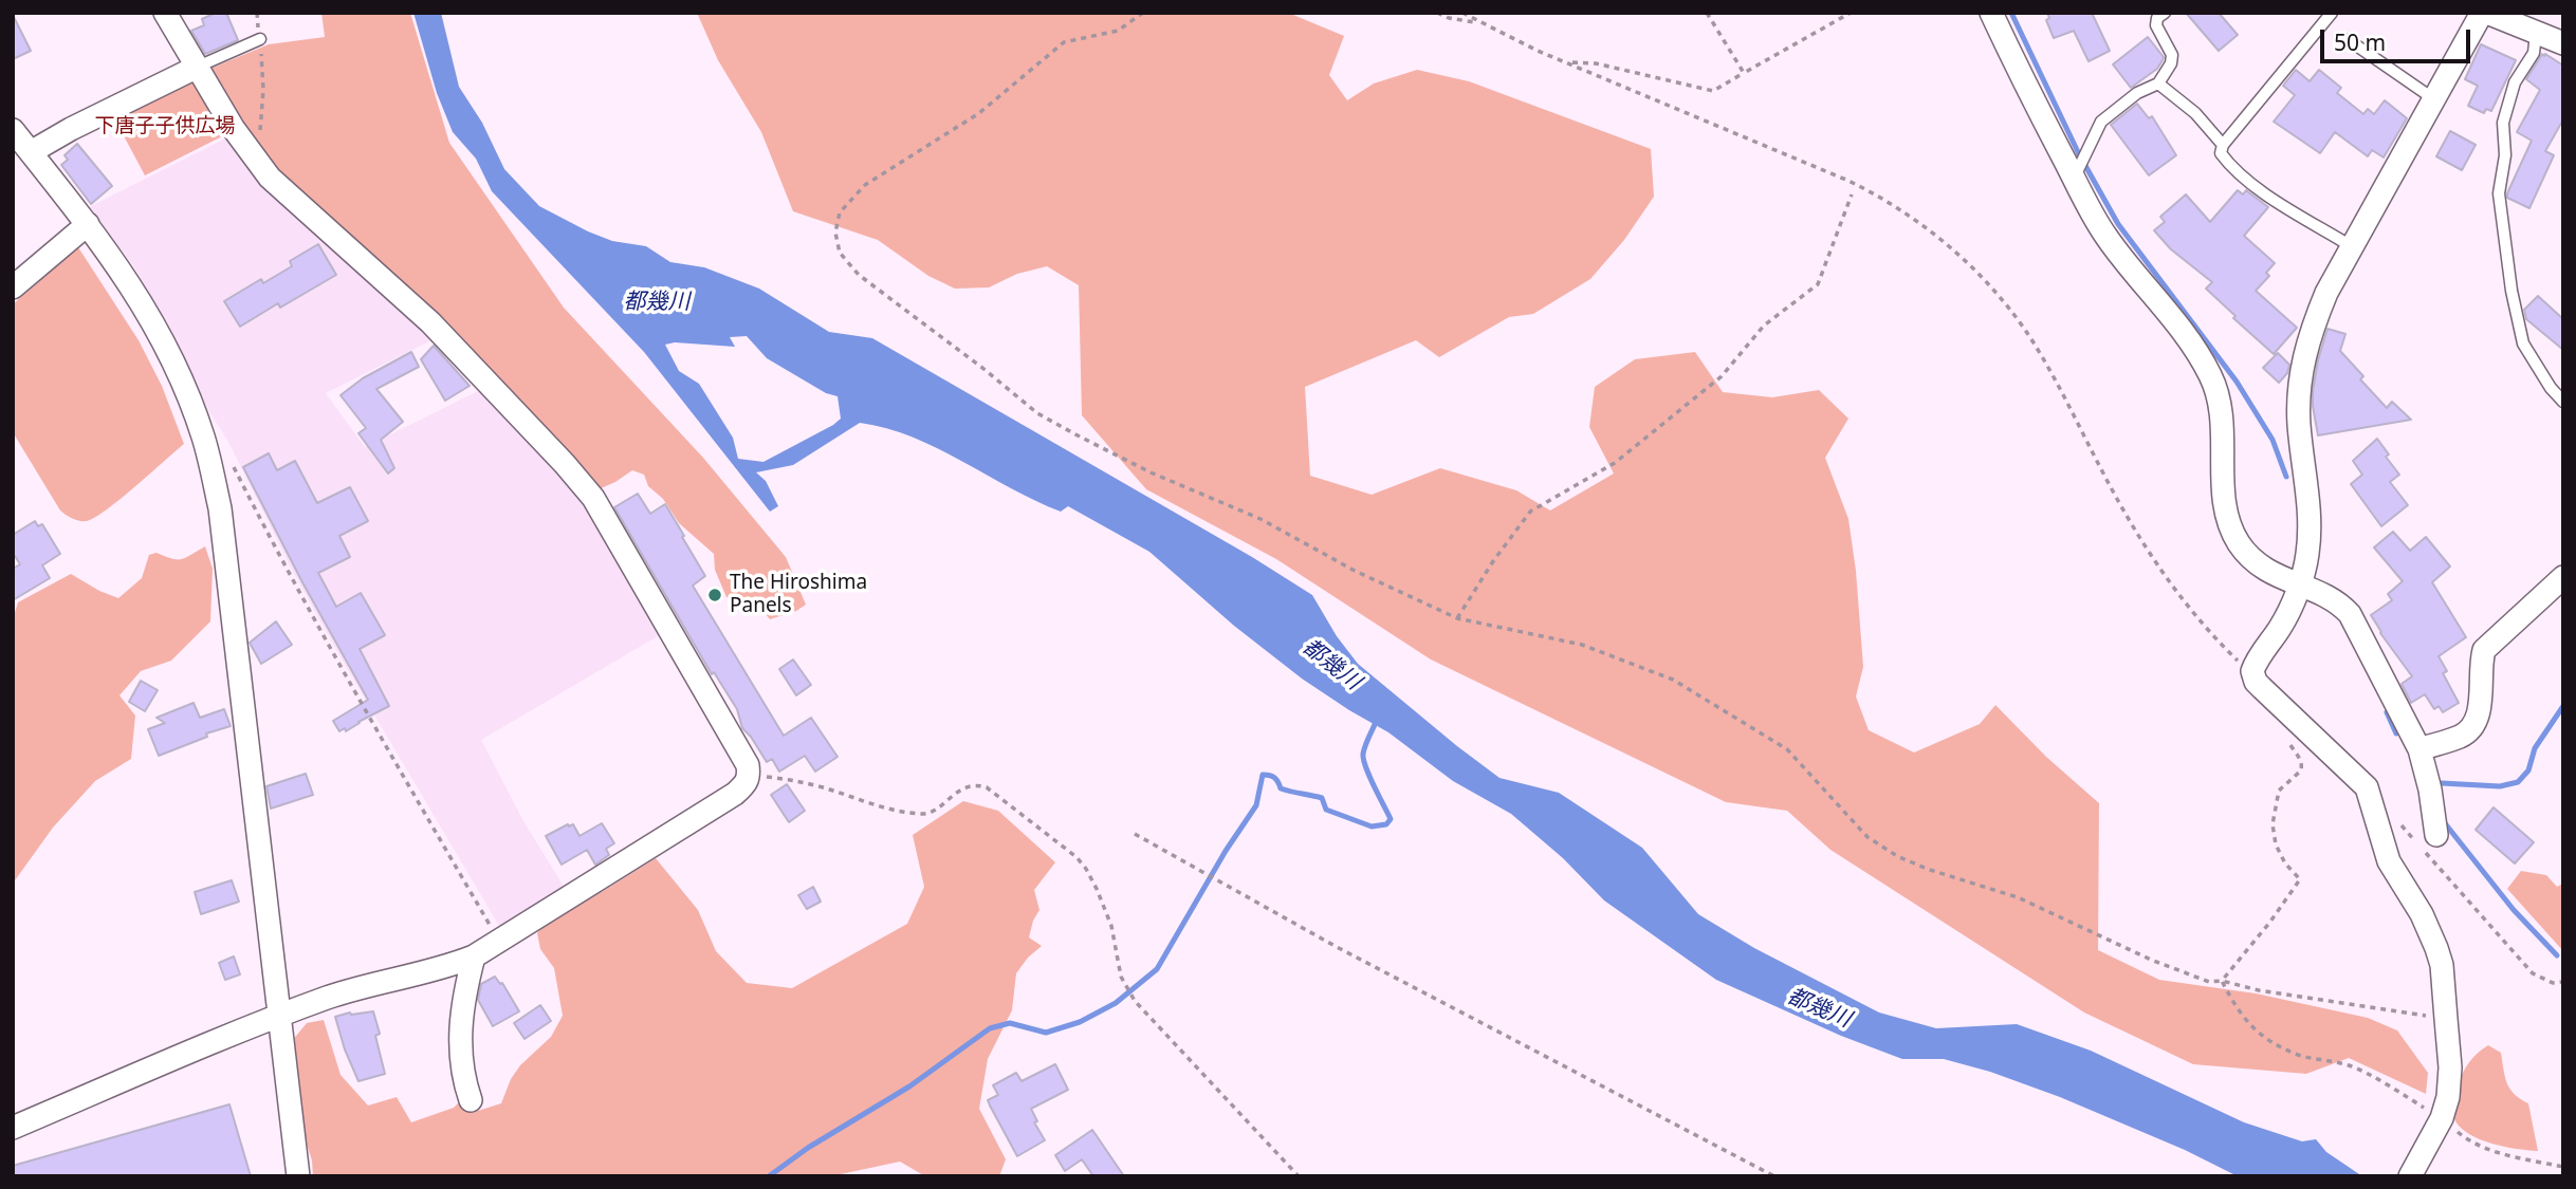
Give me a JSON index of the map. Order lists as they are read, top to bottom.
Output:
{
  "water": ["都幾川"],
  "parks": ["下唐子子供広場"],
  "places": ["The Hiroshima Panels"],
  "scale_bar": "50 m"
}
